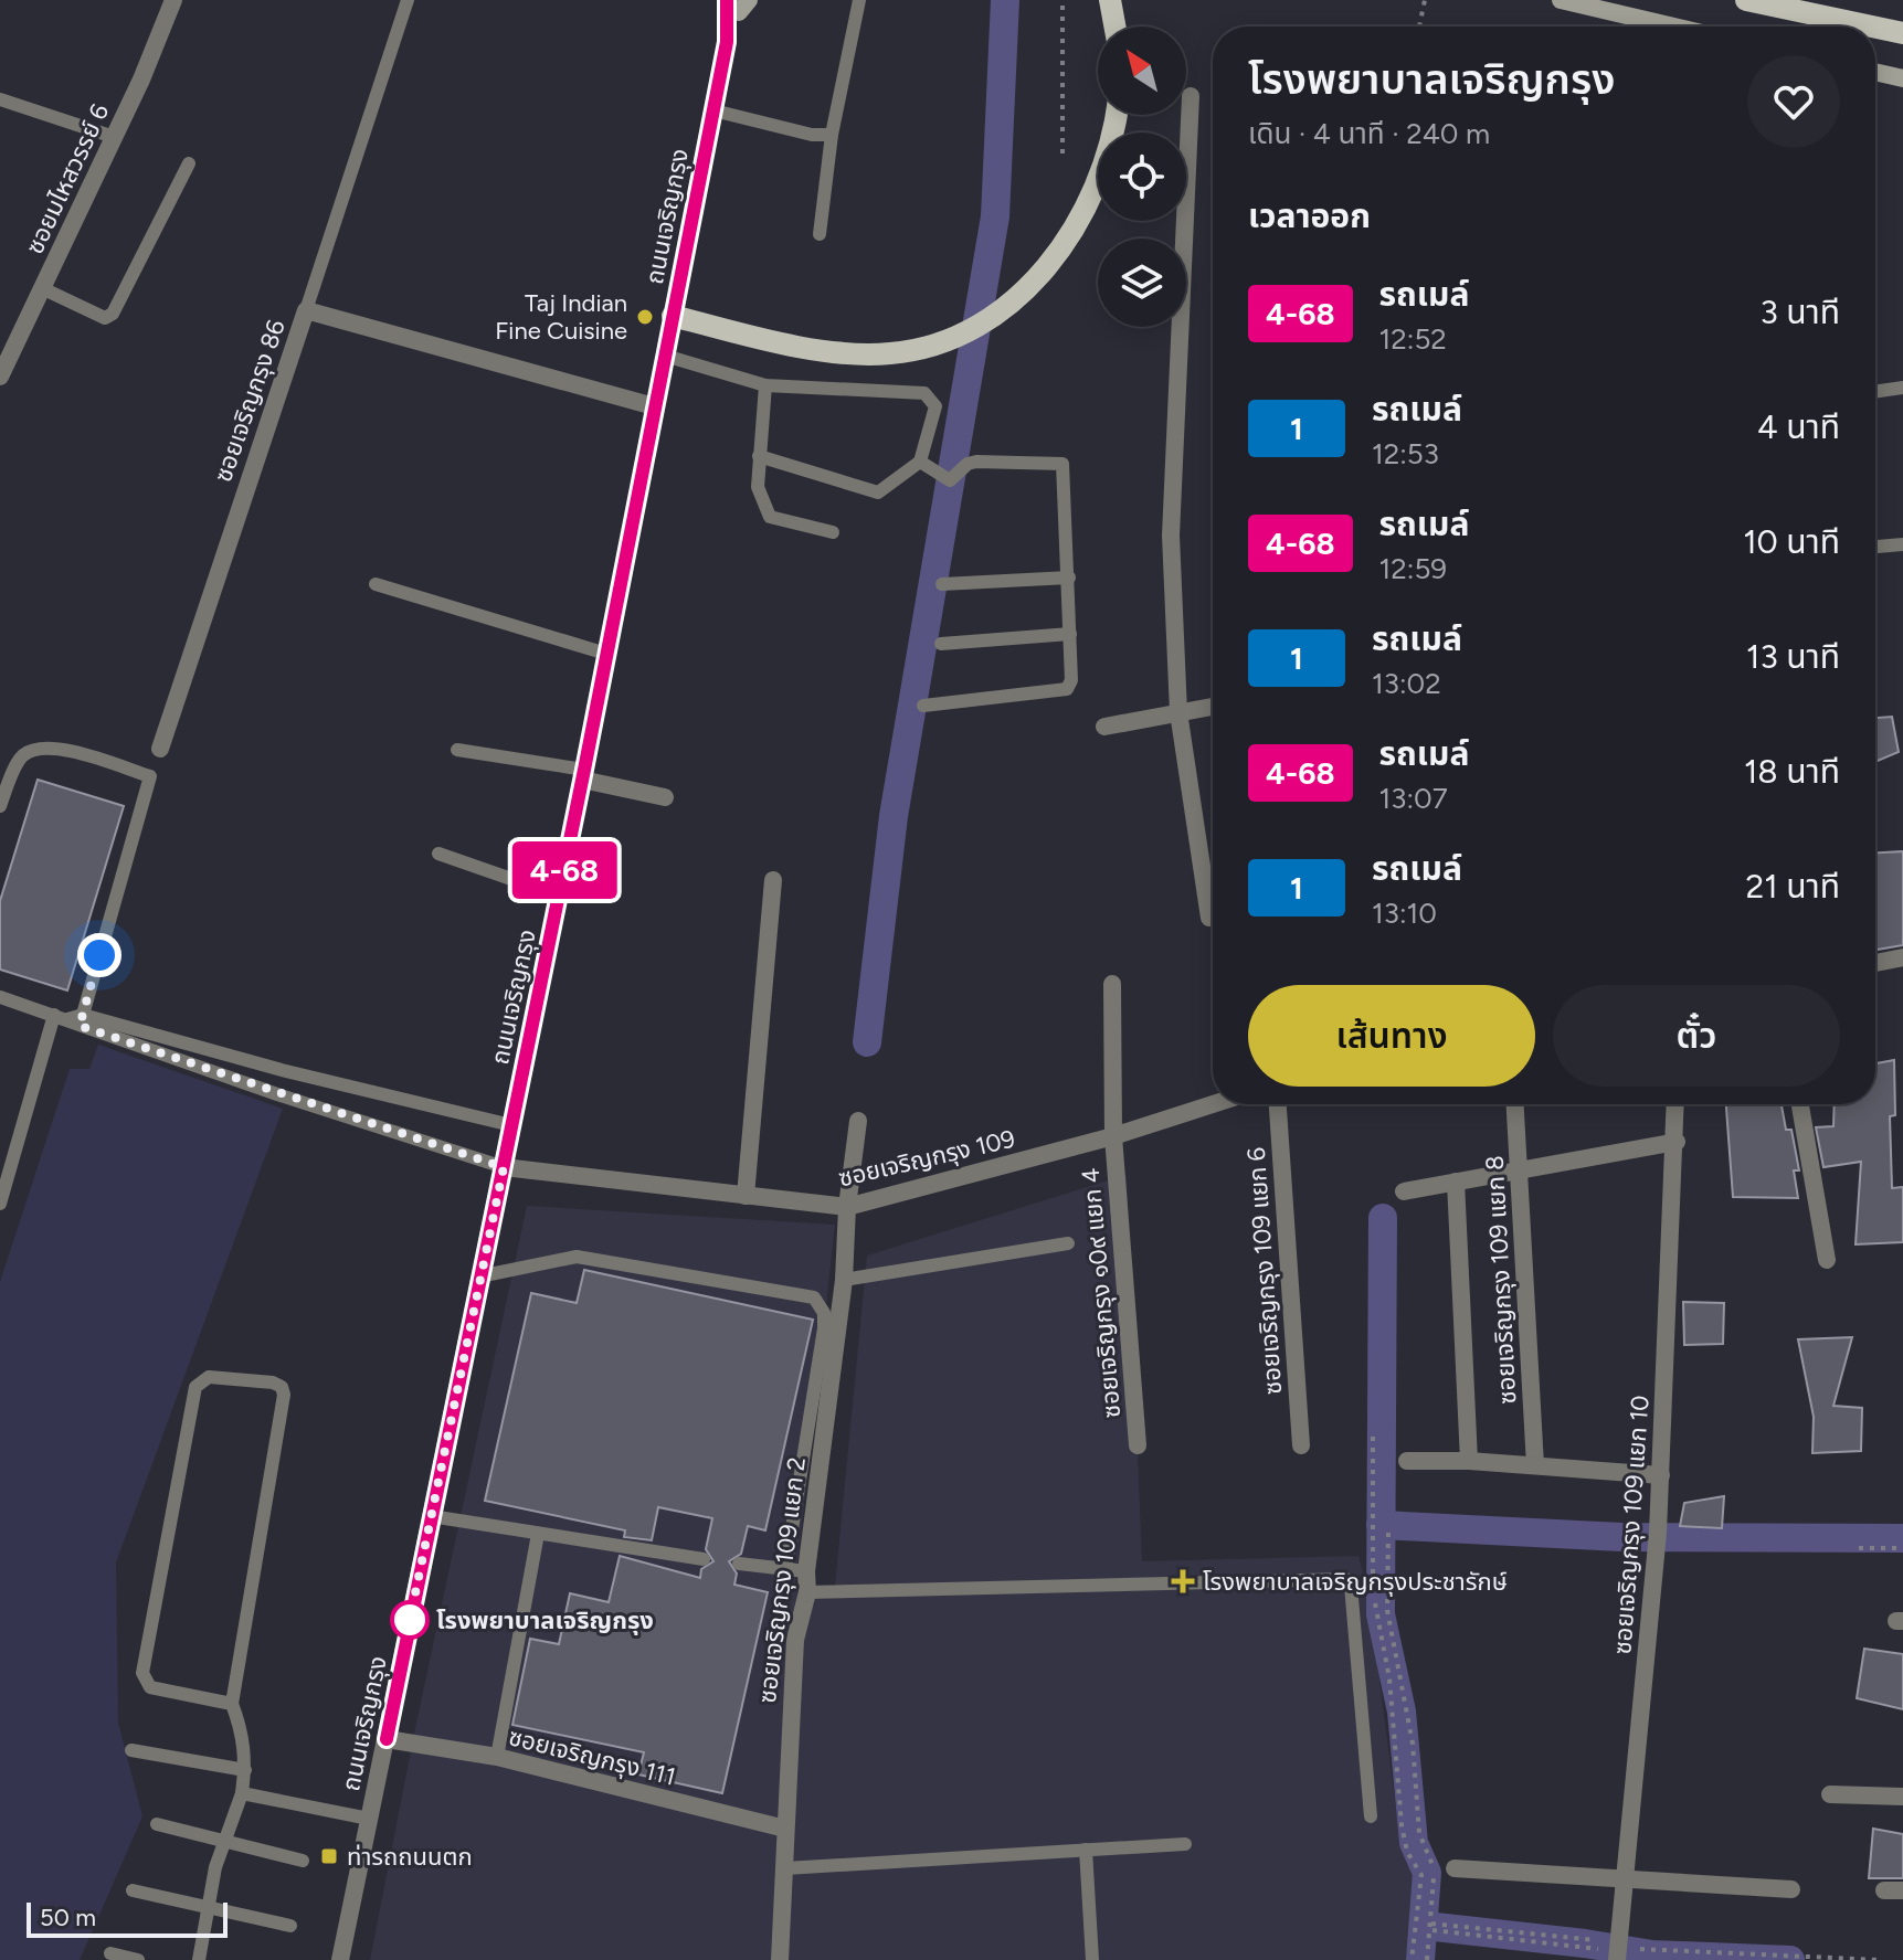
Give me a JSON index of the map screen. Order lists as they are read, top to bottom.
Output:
{
  "streets": {
    "street": [
      "ซอยมไหสวรรย์ 6",
      "ถนนเจริญกรุง",
      "ซอยเจริญกรุง 86",
      "ซอยเจริญกรุง 109",
      "ซอยเจริญกรุง 109 แยก 6",
      "ซอยเจริญกรุง 109 แยก 8",
      "ซอยเจริญกรุง ๑0๙ แยก 4",
      "ซอยเจริญกรุง 109 แยก 10",
      "ซอยเจริญกรุง 109 แยก 2",
      "ซอยเจริญกรุง 111"
    ]
  },
  "crossings": [
    ["ถนนเจริญกรุง", "ซอยเจริญกรุง 86"],
    ["ถนนเจริญกรุง", "ซอยเจริญกรุง 109"],
    ["ถนนเจริญกรุง", "ซอยเจริญกรุง 111"],
    ["ซอยเจริญกรุง 109", "ซอยเจริญกรุง ๑0๙ แยก 4"],
    ["ซอยเจริญกรุง 109", "ซอยเจริญกรุง 109 แยก 2"],
    ["ซอยเจริญกรุง 109 แยก 2", "ซอยเจริญกรุง 111"]
  ],
  "places": {
    "other": ["Taj Indian Fine Cuisine", "โรงพยาบาลเจริญกรุง"],
    "health": ["โรงพยาบาลเจริญกรุงประชารักษ์"],
    "transit": ["ท่ารถถนนตก"]
  },
  "lines": ["bus line 4-68"],
  "scale_bar": "50 m",
  "north": "top left",
  "page": {
    "on_map": "4-68",
    "heading": [
      ["โรงพยาบาลเจริญกรุง", "เดิน · 4 นาที · 240 m"],
      "เวลาออก"
    ],
    "list": [
      {
        "mark": "4-68",
        "name": "รถเมล์",
        "note": "12:52",
        "value": "3 นาที"
      },
      {
        "mark": "1",
        "name": "รถเมล์",
        "note": "12:53",
        "value": "4 นาที"
      },
      {
        "mark": "4-68",
        "name": "รถเมล์",
        "note": "12:59",
        "value": "10 นาที"
      },
      {
        "mark": "1",
        "name": "รถเมล์",
        "note": "13:02",
        "value": "13 นาที"
      },
      {
        "mark": "4-68",
        "name": "รถเมล์",
        "note": "13:07",
        "value": "18 นาที"
      },
      {
        "mark": "1",
        "name": "รถเมล์",
        "note": "13:10",
        "value": "21 นาที"
      }
    ],
    "buttons": ["เส้นทาง", "ตั๋ว"],
    "scale": "50 m"
  }
}
